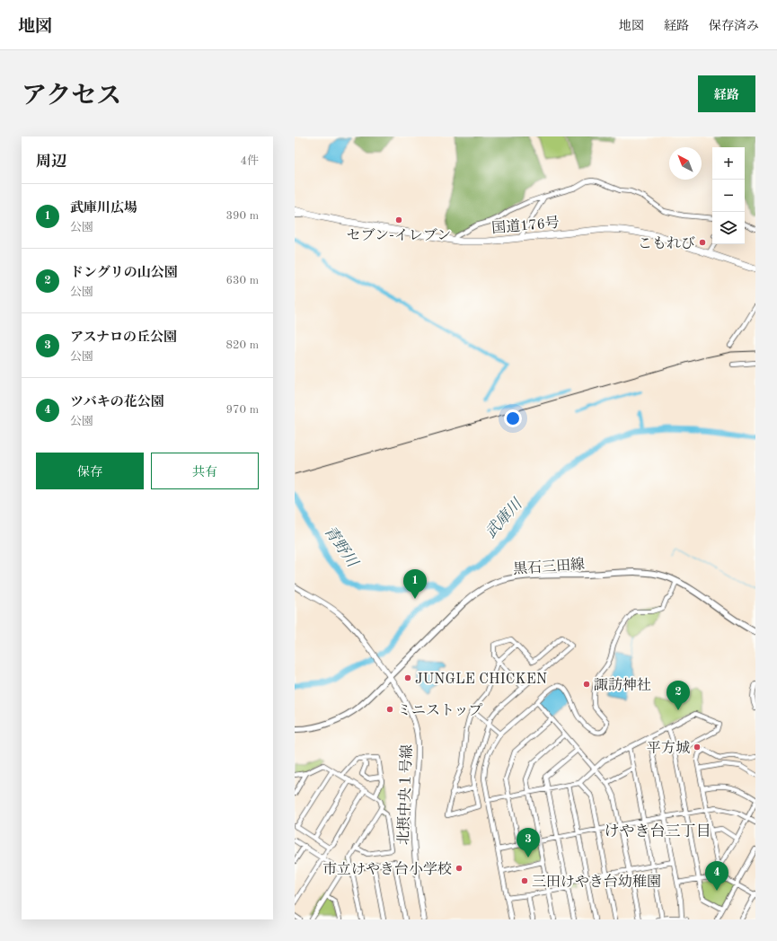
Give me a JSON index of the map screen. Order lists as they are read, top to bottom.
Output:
{
  "streets": {
    "highway": ["国道176号"],
    "main road": ["黒石三田線"],
    "street": ["北摂中央１号線"]
  },
  "crossings": [
    ["黒石三田線", "北摂中央１号線"]
  ],
  "districts": ["けやき台三丁目"],
  "water": ["武庫川", "青野川"],
  "places": [
    "セブン-イレブン",
    "こもれび",
    "JUNGLE CHICKEN",
    "諏訪神社",
    "ミニストップ",
    "平方城",
    "市立けやき台小学校",
    "三田けやき台幼稚園"
  ],
  "north": "top left",
  "page": {
    "header": "地図",
    "nav": ["地図", "経路", "保存済み"],
    "title": "アクセス",
    "buttons": [
      "経路",
      ["保存", "共有"]
    ],
    "heading": ["周辺", "4件"],
    "map_buttons": ["+", "−"],
    "list": [
      {
        "mark": "1",
        "name": "武庫川広場",
        "note": "公園",
        "value": "390 m"
      },
      {
        "mark": "2",
        "name": "ドングリの山公園",
        "note": "公園",
        "value": "630 m"
      },
      {
        "mark": "3",
        "name": "アスナロの丘公園",
        "note": "公園",
        "value": "820 m"
      },
      {
        "mark": "4",
        "name": "ツバキの花公園",
        "note": "公園",
        "value": "970 m"
      }
    ],
    "pins": [
      "1",
      "2",
      "3",
      "4"
    ]
  }
}
